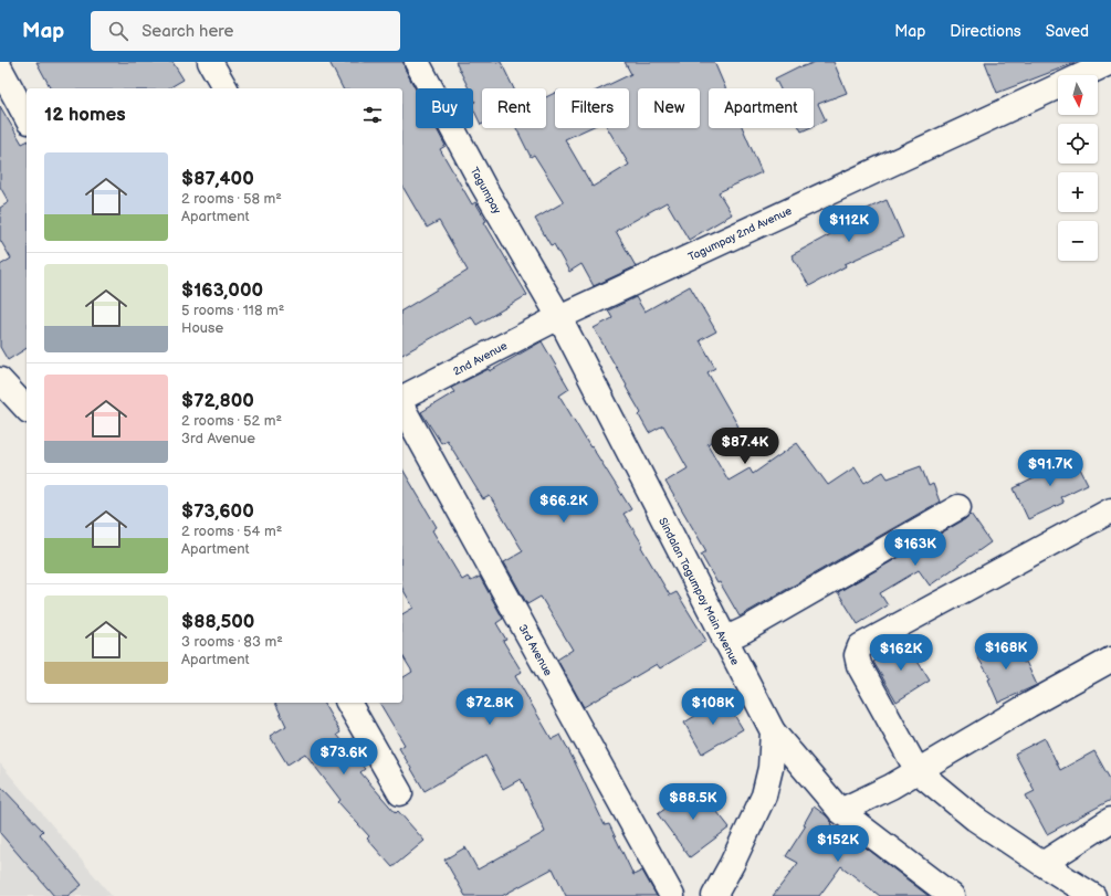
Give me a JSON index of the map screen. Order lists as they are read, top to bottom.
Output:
{
  "streets": {
    "street": [
      "Tagumpay",
      "Tagumpay 2nd Avenue",
      "2nd Avenue",
      "Sindalan Tagumpay Main Avenue",
      "3rd Avenue"
    ]
  },
  "crossings": [
    ["Tagumpay", "Tagumpay 2nd Avenue"],
    ["Tagumpay", "2nd Avenue"],
    ["Tagumpay", "Sindalan Tagumpay Main Avenue"],
    ["Tagumpay 2nd Avenue", "2nd Avenue"],
    ["Tagumpay 2nd Avenue", "Sindalan Tagumpay Main Avenue"],
    ["2nd Avenue", "Sindalan Tagumpay Main Avenue"]
  ],
  "north": "bottom",
  "page": {
    "header": "Map",
    "search": "Search here",
    "nav": ["Map", "Directions", "Saved"],
    "map_buttons": ["+", "−"],
    "chip": [
      "Buy",
      "Rent",
      "Filters",
      "New",
      "Apartment"
    ],
    "heading": "12 homes",
    "list": [
      {
        "name": "$87,400",
        "note": "2 rooms · 58 m² · Apartment"
      },
      {
        "name": "$163,000",
        "note": "5 rooms · 118 m² · House"
      },
      {
        "name": "$72,800",
        "note": "2 rooms · 52 m² · 3rd Avenue"
      },
      {
        "name": "$73,600",
        "note": "2 rooms · 54 m² · Apartment"
      },
      {
        "name": "$88,500",
        "note": "3 rooms · 83 m² · Apartment"
      }
    ],
    "price": [
      "$112K",
      "$87.4K",
      "$91.7K",
      "$66.2K",
      "$163K",
      "$168K",
      "$162K",
      "$72.8K",
      "$108K",
      "$73.6K",
      "$88.5K",
      "$152K"
    ]
  }
}
